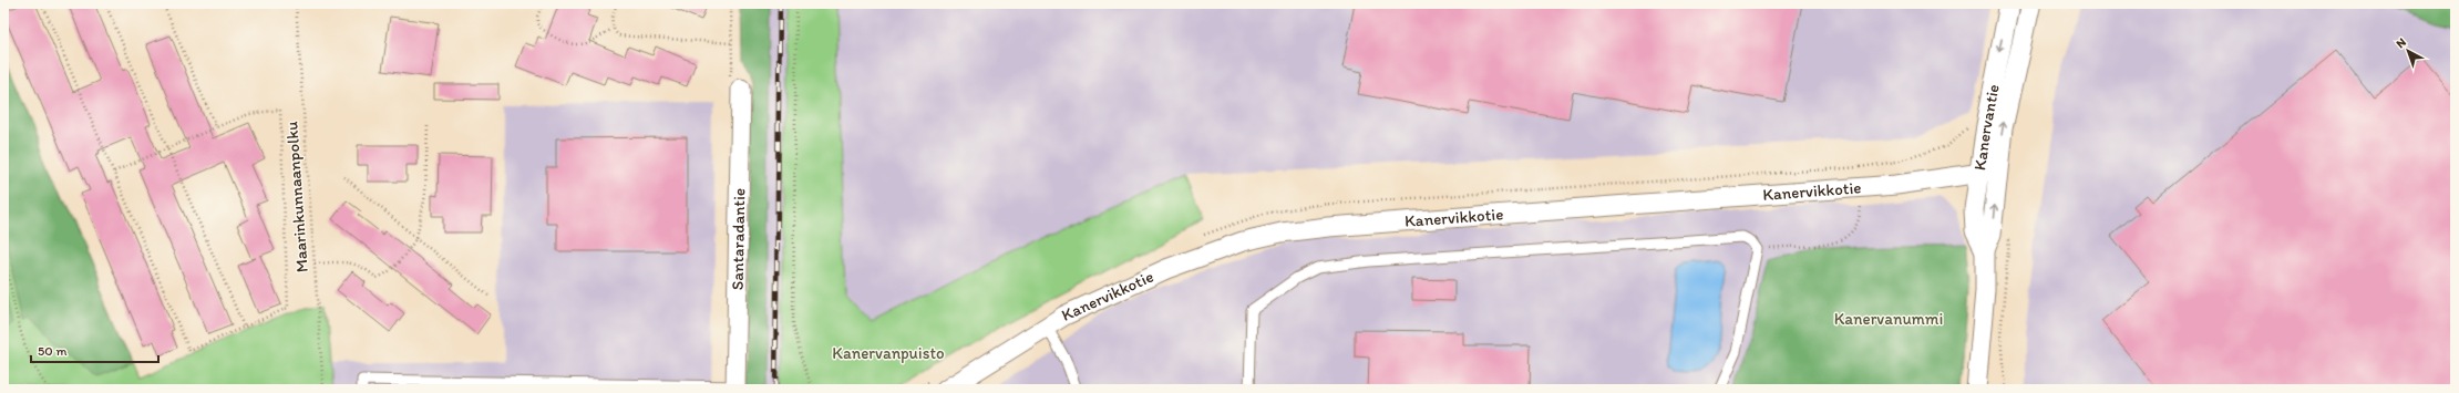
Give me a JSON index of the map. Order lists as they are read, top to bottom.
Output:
{
  "streets": {
    "street": ["Kanervantie", "Kanervikkotie", "Santaradantie"],
    "path": ["Maarinkunnaanpolku"]
  },
  "crossings": [
    ["Kanervantie", "Kanervikkotie"]
  ],
  "parks": ["Kanervanummi", "Kanervanpuisto"],
  "scale_bar": "50 m",
  "north": "top left"
}
